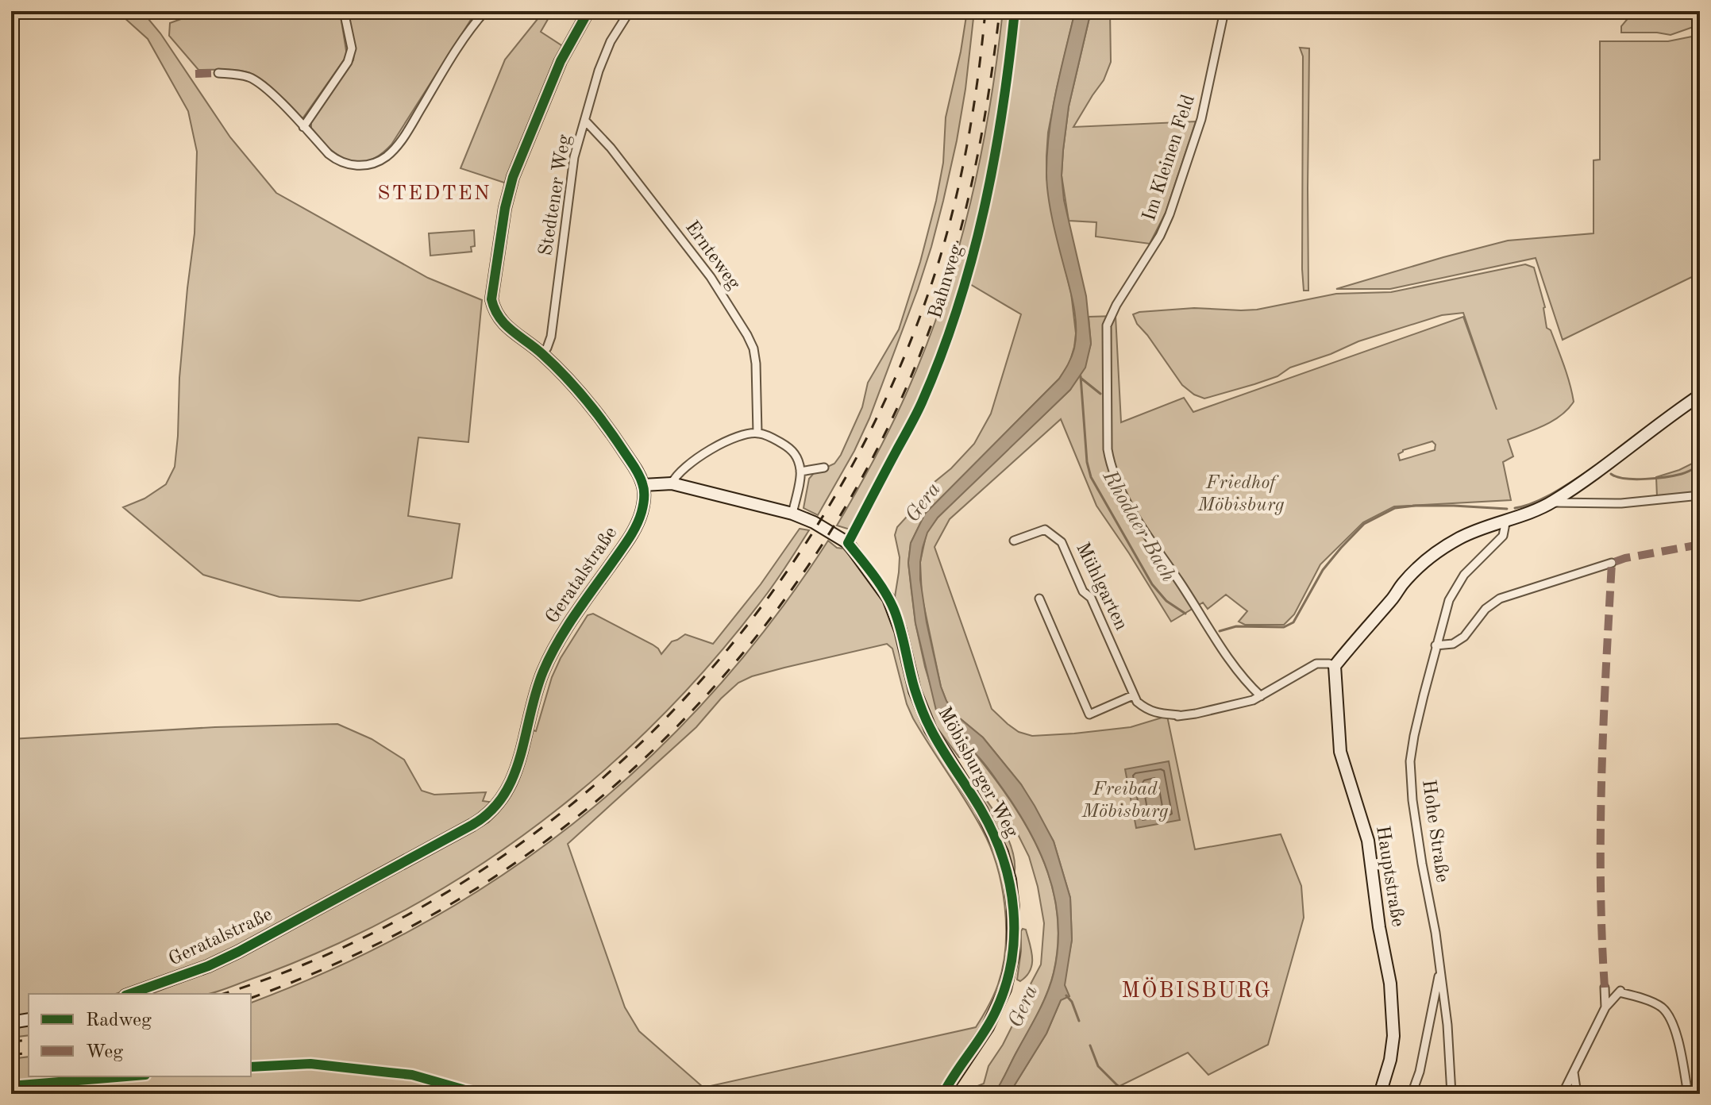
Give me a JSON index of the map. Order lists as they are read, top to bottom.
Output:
{
  "streets": {
    "street": [
      "Im Kleinen Feld",
      "Stedtener Weg",
      "Ernteweg",
      "Bahnweg",
      "Geratalstraße",
      "Mühlgarten",
      "Möbisburger Weg",
      "Hohe Straße",
      "Hauptstraße"
    ]
  },
  "crossings": [
    ["Stedtener Weg", "Ernteweg"],
    ["Bahnweg", "Möbisburger Weg"],
    ["Geratalstraße", "Möbisburger Weg"]
  ],
  "districts": ["STEDTEN", "MÖBISBURG"],
  "water": ["Gera", "Rhodaer Bach"],
  "parks": ["Friedhof Möbisburg", "Freibad Möbisburg"],
  "legend": ["Radweg", "Weg"]
}
